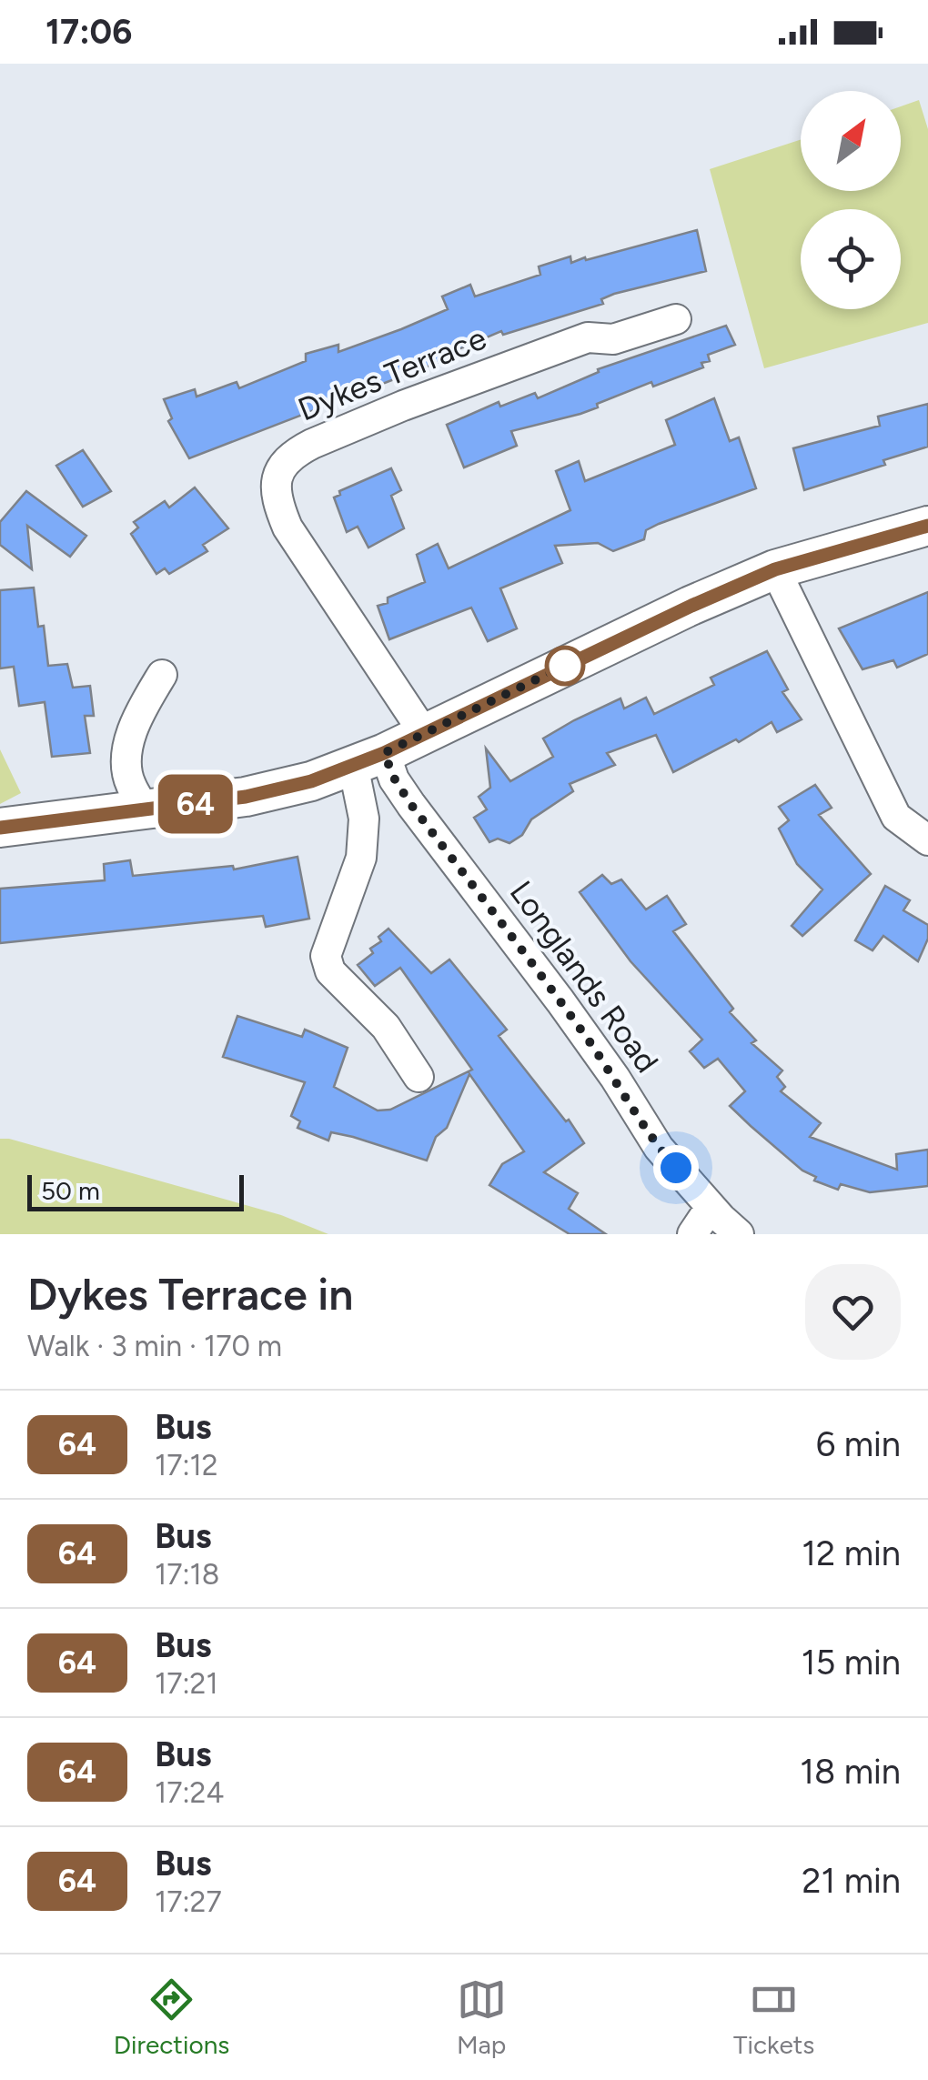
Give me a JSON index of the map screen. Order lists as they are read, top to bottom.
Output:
{
  "streets": {
    "street": ["Dykes Terrace", "Longlands Road"]
  },
  "lines": ["bus line 64"],
  "scale_bar": "50 m",
  "north": "top right",
  "page": {
    "status": "17:06",
    "on_map": "64",
    "scale": "50 m",
    "heading": ["Dykes Terrace in", "Walk · 3 min · 170 m"],
    "list": [
      {
        "mark": "64",
        "name": "Bus",
        "note": "17:12",
        "value": "6 min"
      },
      {
        "mark": "64",
        "name": "Bus",
        "note": "17:18",
        "value": "12 min"
      },
      {
        "mark": "64",
        "name": "Bus",
        "note": "17:21",
        "value": "15 min"
      },
      {
        "mark": "64",
        "name": "Bus",
        "note": "17:24",
        "value": "18 min"
      },
      {
        "mark": "64",
        "name": "Bus",
        "note": "17:27",
        "value": "21 min"
      }
    ],
    "tabs": ["Directions", "Map", "Tickets"]
  }
}
